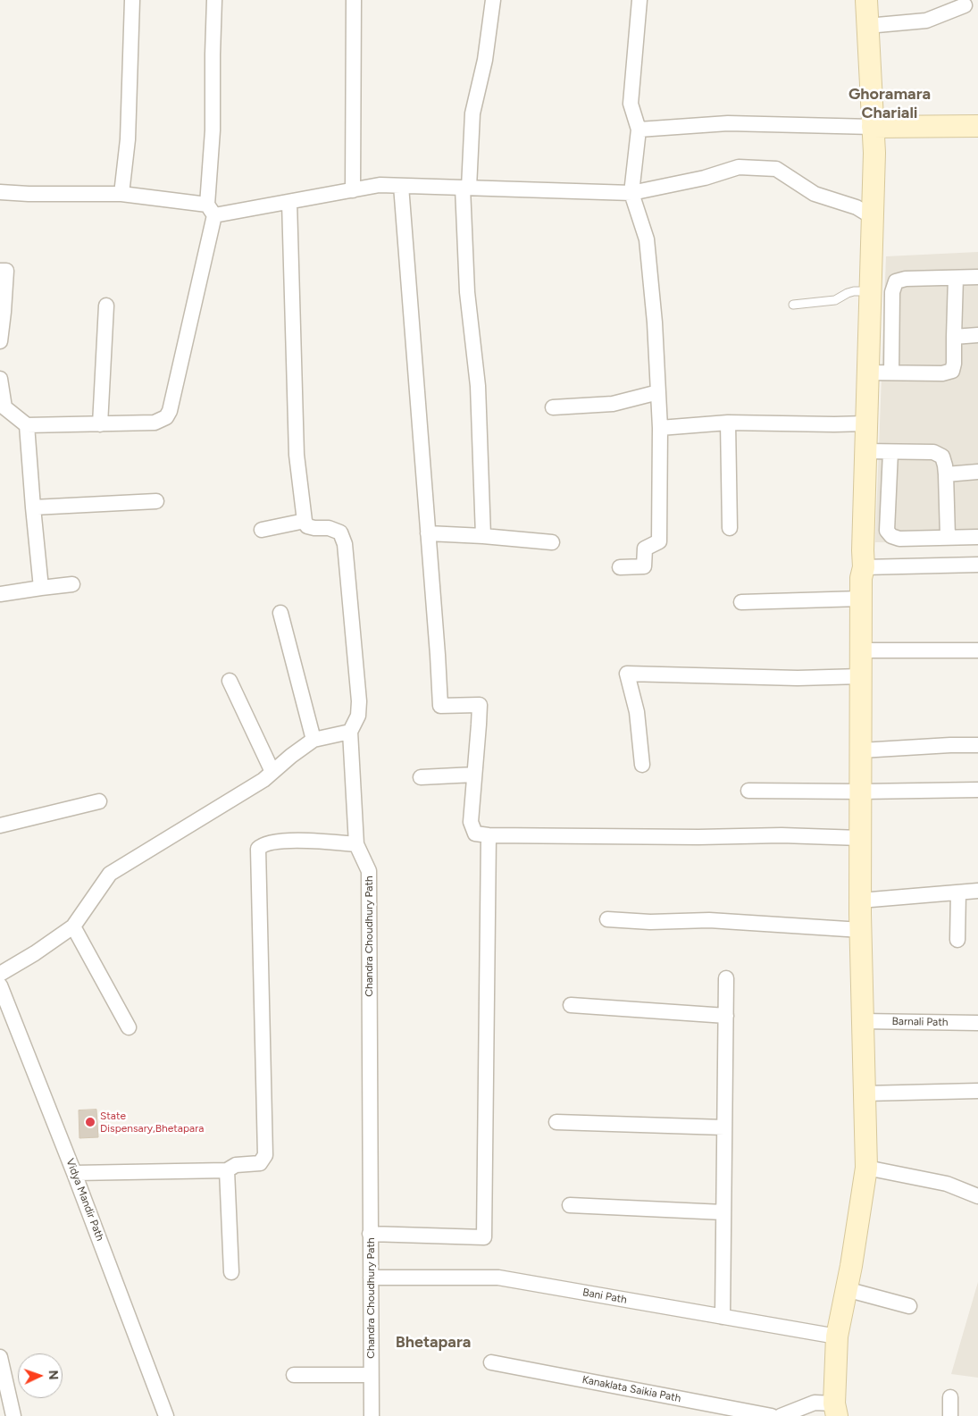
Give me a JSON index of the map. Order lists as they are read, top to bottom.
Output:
{
  "streets": {
    "street": [
      "Chandra Choudhury Path",
      "Barnali Path",
      "Vidya Mandir Path",
      "Bani Path",
      "Kanaklata Saikia Path"
    ]
  },
  "crossings": [
    ["Chandra Choudhury Path", "Bani Path"]
  ],
  "districts": ["Ghoramara Chariali", "Bhetapara"],
  "places": ["State Dispensary,Bhetapara"],
  "north": "right"
}
